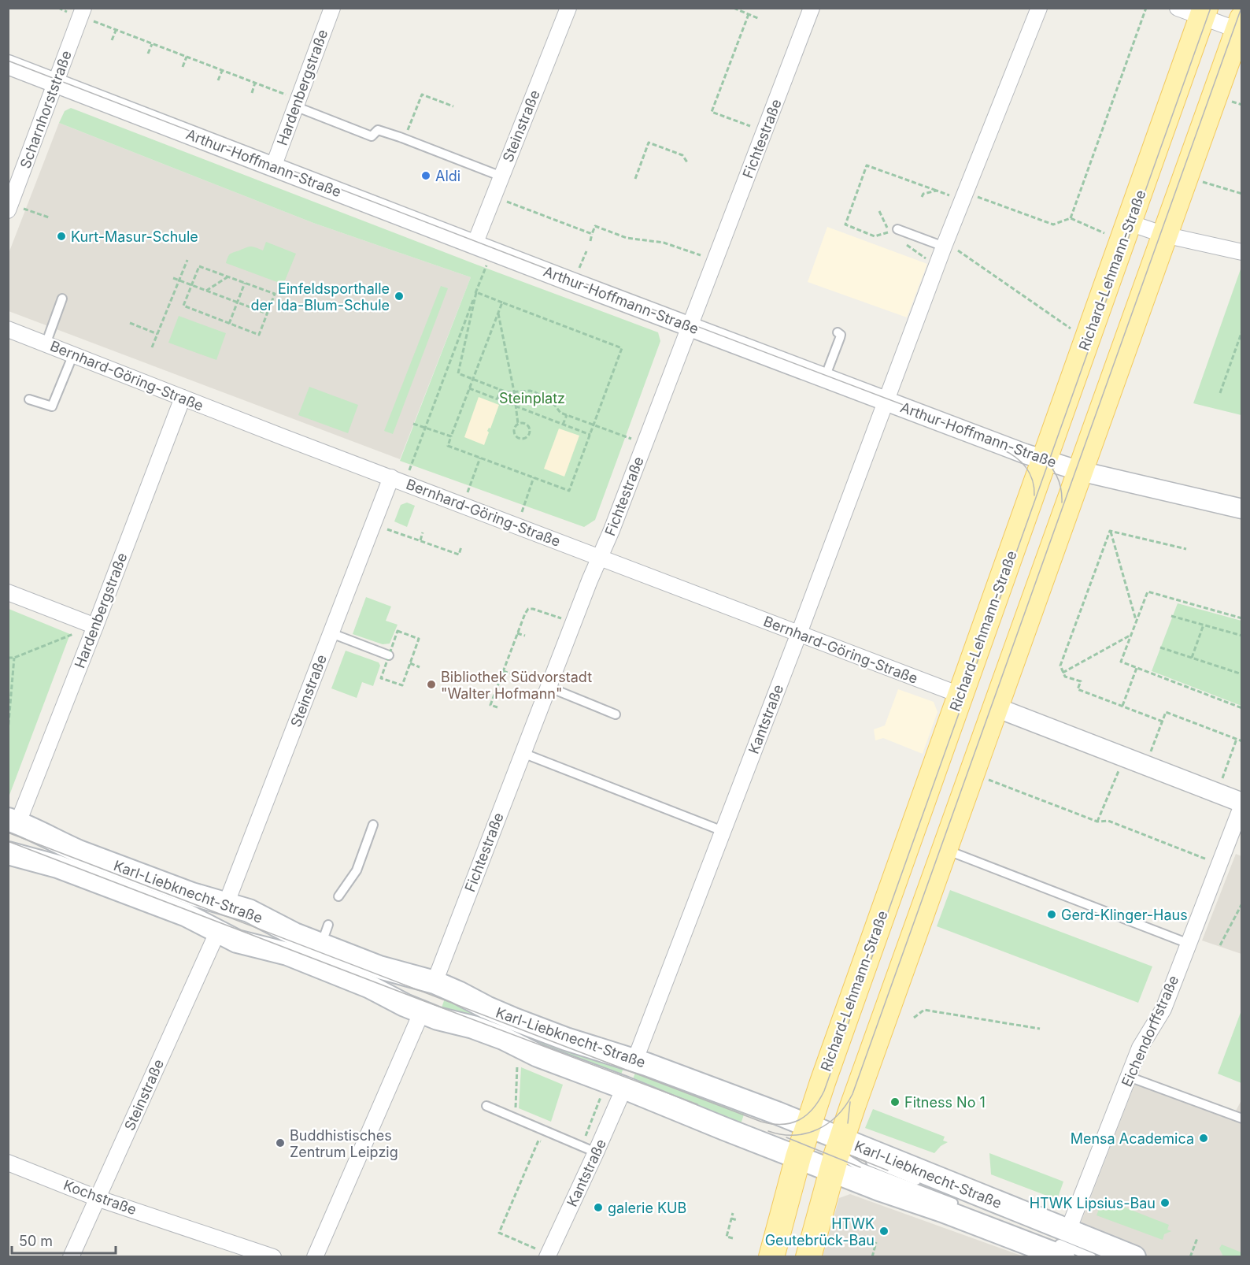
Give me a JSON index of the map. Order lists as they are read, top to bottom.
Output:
{
  "streets": {
    "main road": ["Richard-Lehmann-Straße", "Karl-Liebknecht-Straße"],
    "street": [
      "Hardenbergstraße",
      "Scharnhorststraße",
      "Steinstraße",
      "Fichtestraße",
      "Arthur-Hoffmann-Straße",
      "Bernhard-Göring-Straße",
      "Kantstraße",
      "Eichendorffstraße",
      "Kochstraße"
    ]
  },
  "crossings": [
    ["Hardenbergstraße", "Arthur-Hoffmann-Straße"],
    ["Hardenbergstraße", "Bernhard-Göring-Straße"],
    ["Hardenbergstraße", "Karl-Liebknecht-Straße"],
    ["Scharnhorststraße", "Arthur-Hoffmann-Straße"],
    ["Steinstraße", "Arthur-Hoffmann-Straße"],
    ["Steinstraße", "Bernhard-Göring-Straße"],
    ["Steinstraße", "Karl-Liebknecht-Straße"],
    ["Steinstraße", "Kochstraße"],
    ["Fichtestraße", "Arthur-Hoffmann-Straße"],
    ["Fichtestraße", "Bernhard-Göring-Straße"],
    ["Fichtestraße", "Karl-Liebknecht-Straße"],
    ["Arthur-Hoffmann-Straße", "Richard-Lehmann-Straße"],
    ["Arthur-Hoffmann-Straße", "Kantstraße"],
    ["Richard-Lehmann-Straße", "Bernhard-Göring-Straße"],
    ["Richard-Lehmann-Straße", "Karl-Liebknecht-Straße"],
    ["Bernhard-Göring-Straße", "Kantstraße"],
    ["Kantstraße", "Karl-Liebknecht-Straße"],
    ["Karl-Liebknecht-Straße", "Eichendorffstraße"]
  ],
  "parks": ["Steinplatz"],
  "places": [
    "Aldi",
    "Kurt-Masur-Schule",
    "Einfeldsporthalle der Ida-Blum-Schule",
    "Bibliothek Südvorstadt \"Walter Hofmann\"",
    "Gerd-Klinger-Haus",
    "Fitness No 1",
    "Mensa Academica",
    "Buddhistisches Zentrum Leipzig",
    "HTWK Lipsius-Bau",
    "galerie KUB",
    "HTWK Geutebrück-Bau"
  ],
  "scale_bar": "50 m"
}
